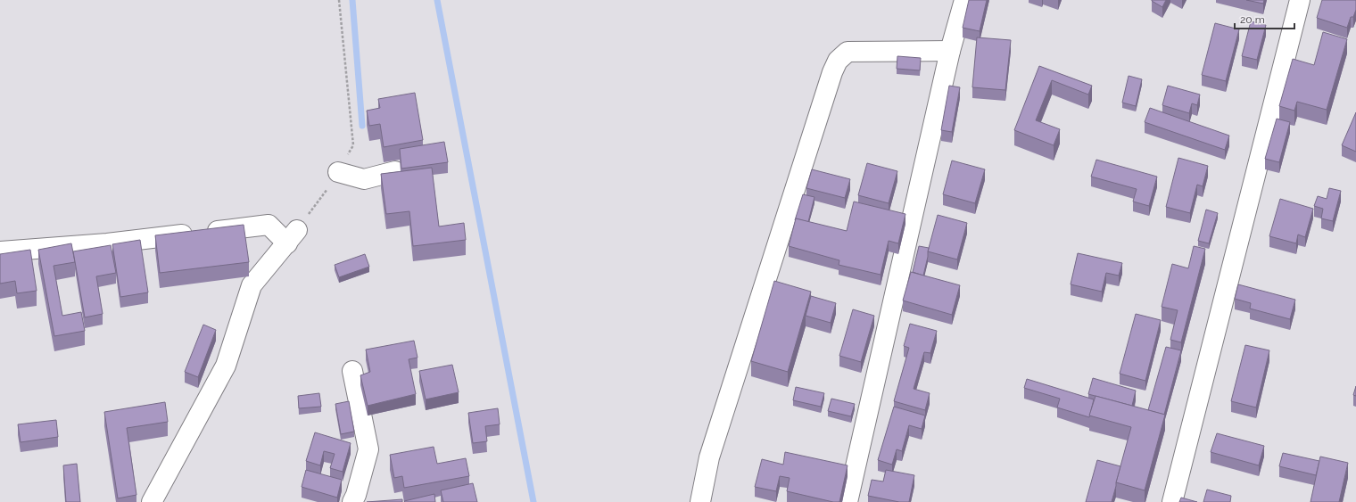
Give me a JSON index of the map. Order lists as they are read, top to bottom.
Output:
{
  "scale_bar": "20 m"
}
